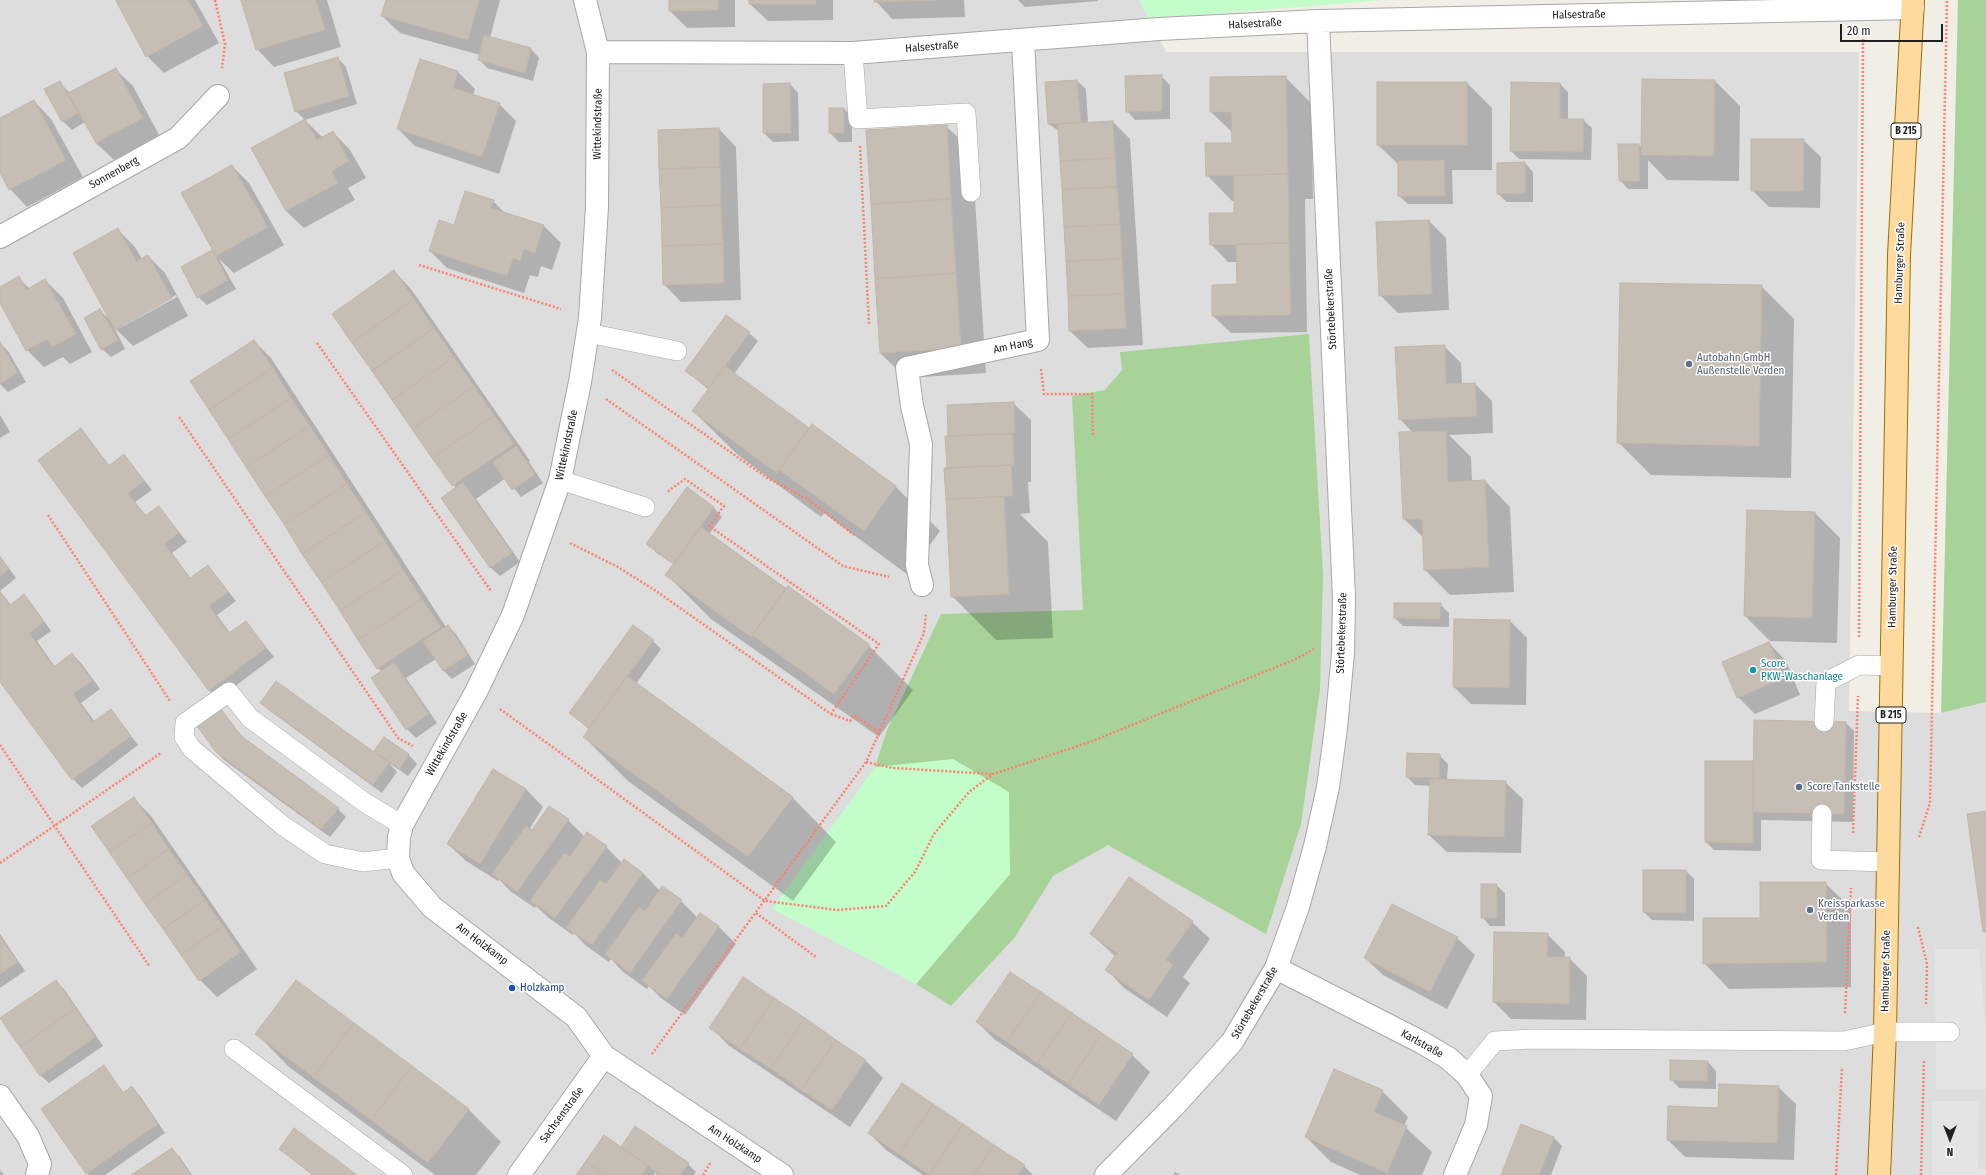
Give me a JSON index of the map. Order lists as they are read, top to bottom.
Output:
{
  "streets": {
    "main road": ["B 215", "Hamburger Straße"],
    "street": [
      "Halsestraße",
      "Wittekindstraße",
      "Sonnenberg",
      "Störtebekerstraße",
      "Am Hang",
      "Am Holzkamp",
      "Karlstraße",
      "Sachsenstraße"
    ]
  },
  "crossings": [
    ["Halsestraße", "Wittekindstraße"],
    ["Halsestraße", "Hamburger Straße"],
    ["Halsestraße", "Störtebekerstraße"],
    ["Halsestraße", "Am Hang"],
    ["Wittekindstraße", "Am Holzkamp"],
    ["Störtebekerstraße", "Karlstraße"],
    ["Am Holzkamp", "Sachsenstraße"]
  ],
  "places": [
    "Autobahn GmbH Außenstelle Verden",
    "Score PKW-Waschanlage",
    "Score Tankstelle",
    "Kreissparkasse Verden",
    "Holzkamp"
  ],
  "scale_bar": "20 m",
  "north": "bottom"
}
